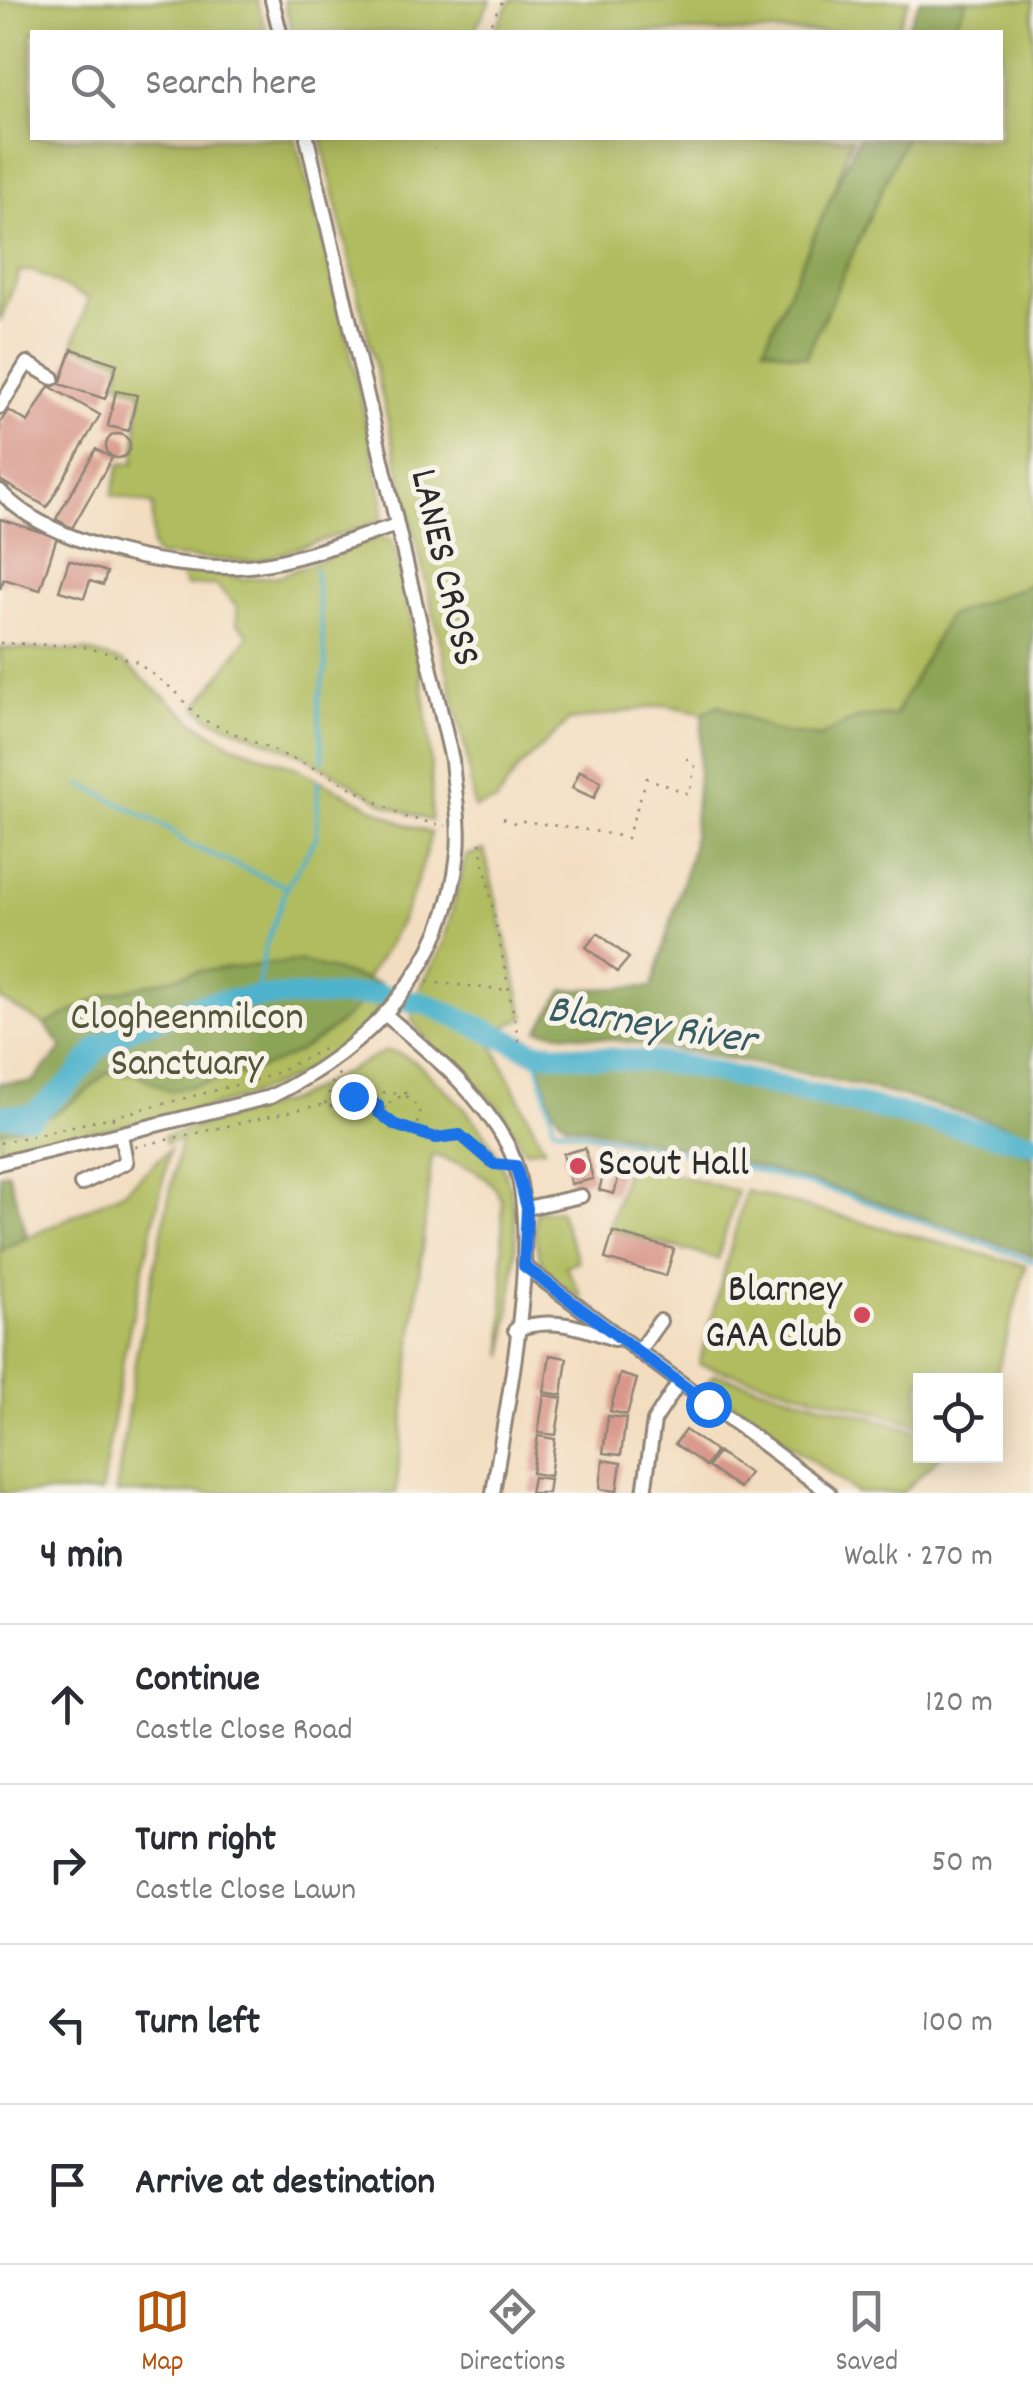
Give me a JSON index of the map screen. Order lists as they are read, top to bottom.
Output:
{
  "streets": {
    "street": ["LANES CROSS"]
  },
  "water": ["Blarney River"],
  "parks": ["Clogheenmilcon Sanctuary"],
  "places": ["Scout Hall", "Blarney GAA Club"],
  "page": {
    "search": "Search here",
    "heading": ["4 min", "Walk · 270 m"],
    "list": [
      ["Continue", "Castle Close Road", "120 m"],
      ["Turn right", "Castle Close Lawn", "50 m"],
      ["Turn left", "100 m"],
      "Arrive at destination"
    ],
    "nav": ["Map", "Directions", "Saved"]
  }
}
